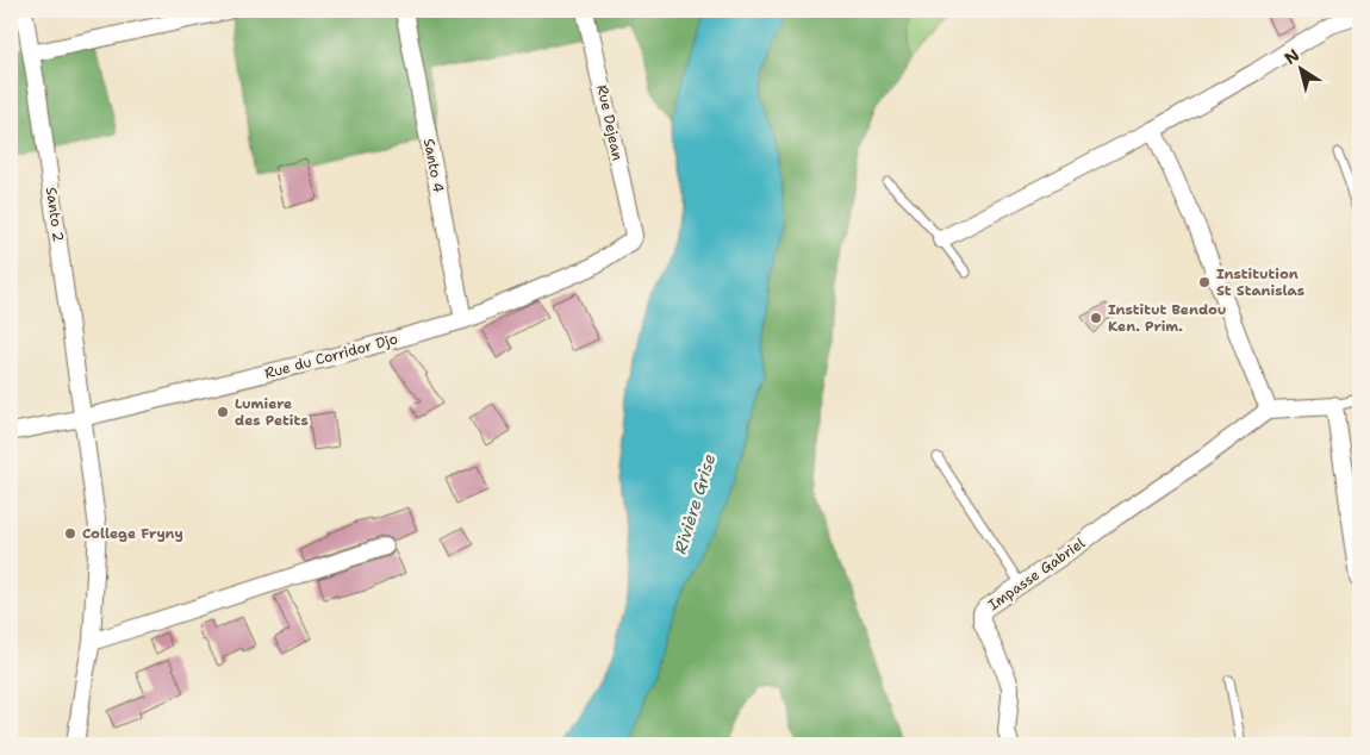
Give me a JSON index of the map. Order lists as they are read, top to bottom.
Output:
{
  "streets": {
    "street": [
      "Rue Dejean",
      "Santo 4",
      "Santo 2",
      "Rue du Corridor Djo",
      "Impasse Gabriel"
    ]
  },
  "crossings": [
    ["Rue Dejean", "Rue du Corridor Djo"],
    ["Santo 4", "Rue du Corridor Djo"],
    ["Santo 2", "Rue du Corridor Djo"]
  ],
  "water": ["Rivière Grise"],
  "places": [
    "Institution St Stanislas",
    "Institut Bendou Ken. Prim.",
    "Lumiere des Petits",
    "College Fryny"
  ],
  "north": "top left"
}
